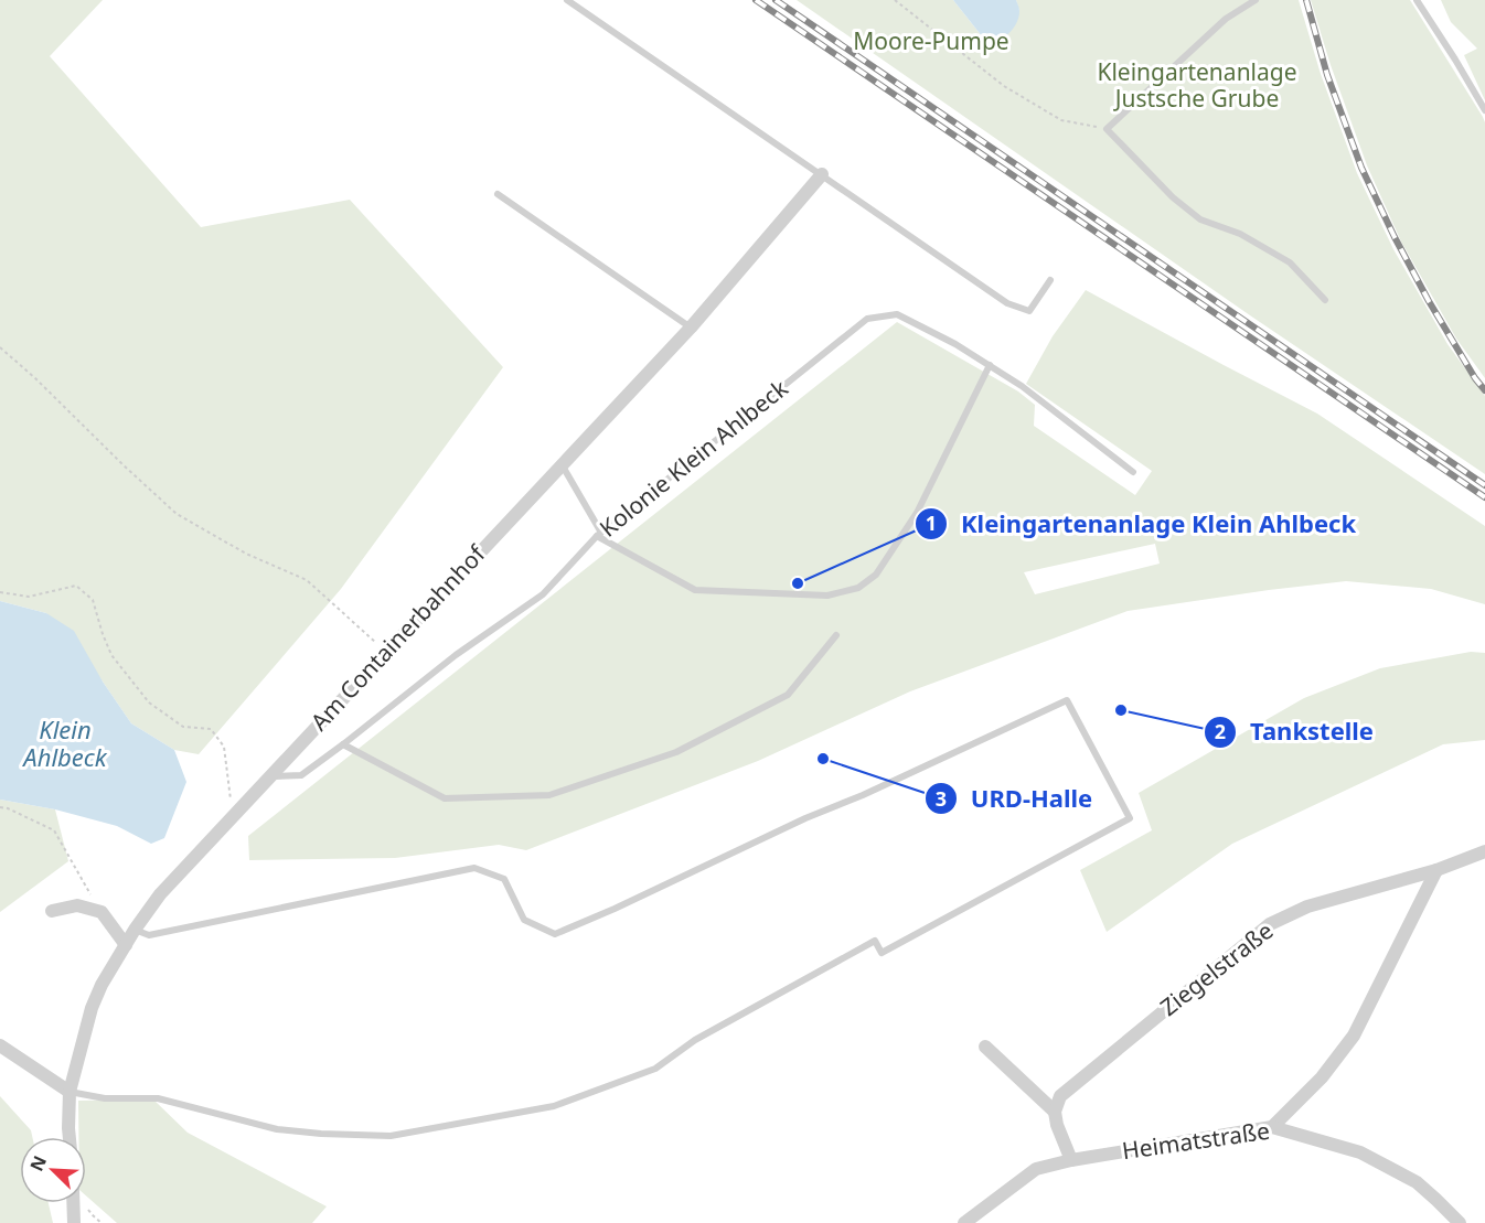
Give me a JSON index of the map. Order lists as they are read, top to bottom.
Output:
{
  "streets": {
    "street": ["Am Containerbahnhof", "Ziegelstraße", "Heimatstraße"],
    "lane": ["Kolonie Klein Ahlbeck"]
  },
  "crossings": [
    ["Kolonie Klein Ahlbeck", "Am Containerbahnhof"]
  ],
  "water": ["Klein Ahlbeck"],
  "parks": ["Moore-Pumpe", "Kleingartenanlage Justsche Grube"],
  "places": ["Kleingartenanlage Klein Ahlbeck", "Tankstelle", "URD-Halle"],
  "north": "top left"
}
